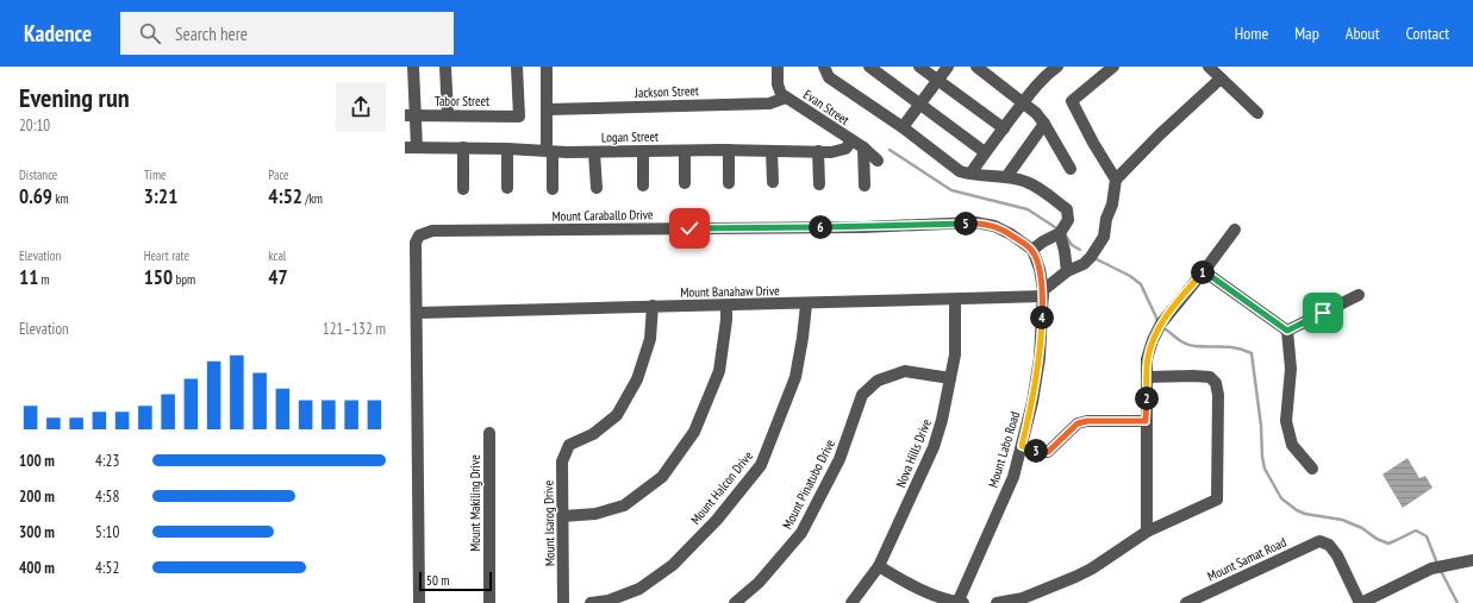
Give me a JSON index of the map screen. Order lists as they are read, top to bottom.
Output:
{
  "streets": {
    "street": [
      "Jackson Street",
      "Tabor Street",
      "Evan Street",
      "Logan Street",
      "Mount Caraballo Drive",
      "Mount Banahaw Drive",
      "Mount Labo Road",
      "Nova Hills Drive",
      "Mount Pinatubo Drive",
      "Mount Halcon Drive",
      "Mount Makiling Drive",
      "Mount Isarog Drive",
      "Mount Samat Road"
    ]
  },
  "crossings": [
    ["Jackson Street", "Evan Street"],
    ["Evan Street", "Logan Street"],
    ["Mount Caraballo Drive", "Mount Banahaw Drive"],
    ["Mount Banahaw Drive", "Mount Labo Road"],
    ["Mount Banahaw Drive", "Nova Hills Drive"],
    ["Mount Banahaw Drive", "Mount Halcon Drive"],
    ["Mount Banahaw Drive", "Mount Isarog Drive"],
    ["Nova Hills Drive", "Mount Pinatubo Drive"]
  ],
  "scale_bar": "50 m",
  "page": {
    "header": "Kadence",
    "search": "Search here",
    "nav": [
      "Home",
      "Map",
      "About",
      "Contact"
    ],
    "heading": ["Evening run", "20:10"],
    "stats": [
      ["Distance", "0.69 km"],
      ["Time", "3:21"],
      ["Pace", "4:52 /km"],
      ["Elevation", "11 m"],
      ["Heart rate", "150 bpm"],
      ["kcal", "47"]
    ],
    "pins": [
      "5",
      "6",
      "1",
      "4",
      "2",
      "3"
    ],
    "chart": ["Elevation", "121–132 m"],
    "list": [
      {
        "name": "100 m",
        "note": "4:23"
      },
      {
        "name": "200 m",
        "note": "4:58"
      },
      {
        "name": "300 m",
        "note": "5:10"
      },
      {
        "name": "400 m",
        "note": "4:52"
      }
    ],
    "scale": "50 m"
  }
}
